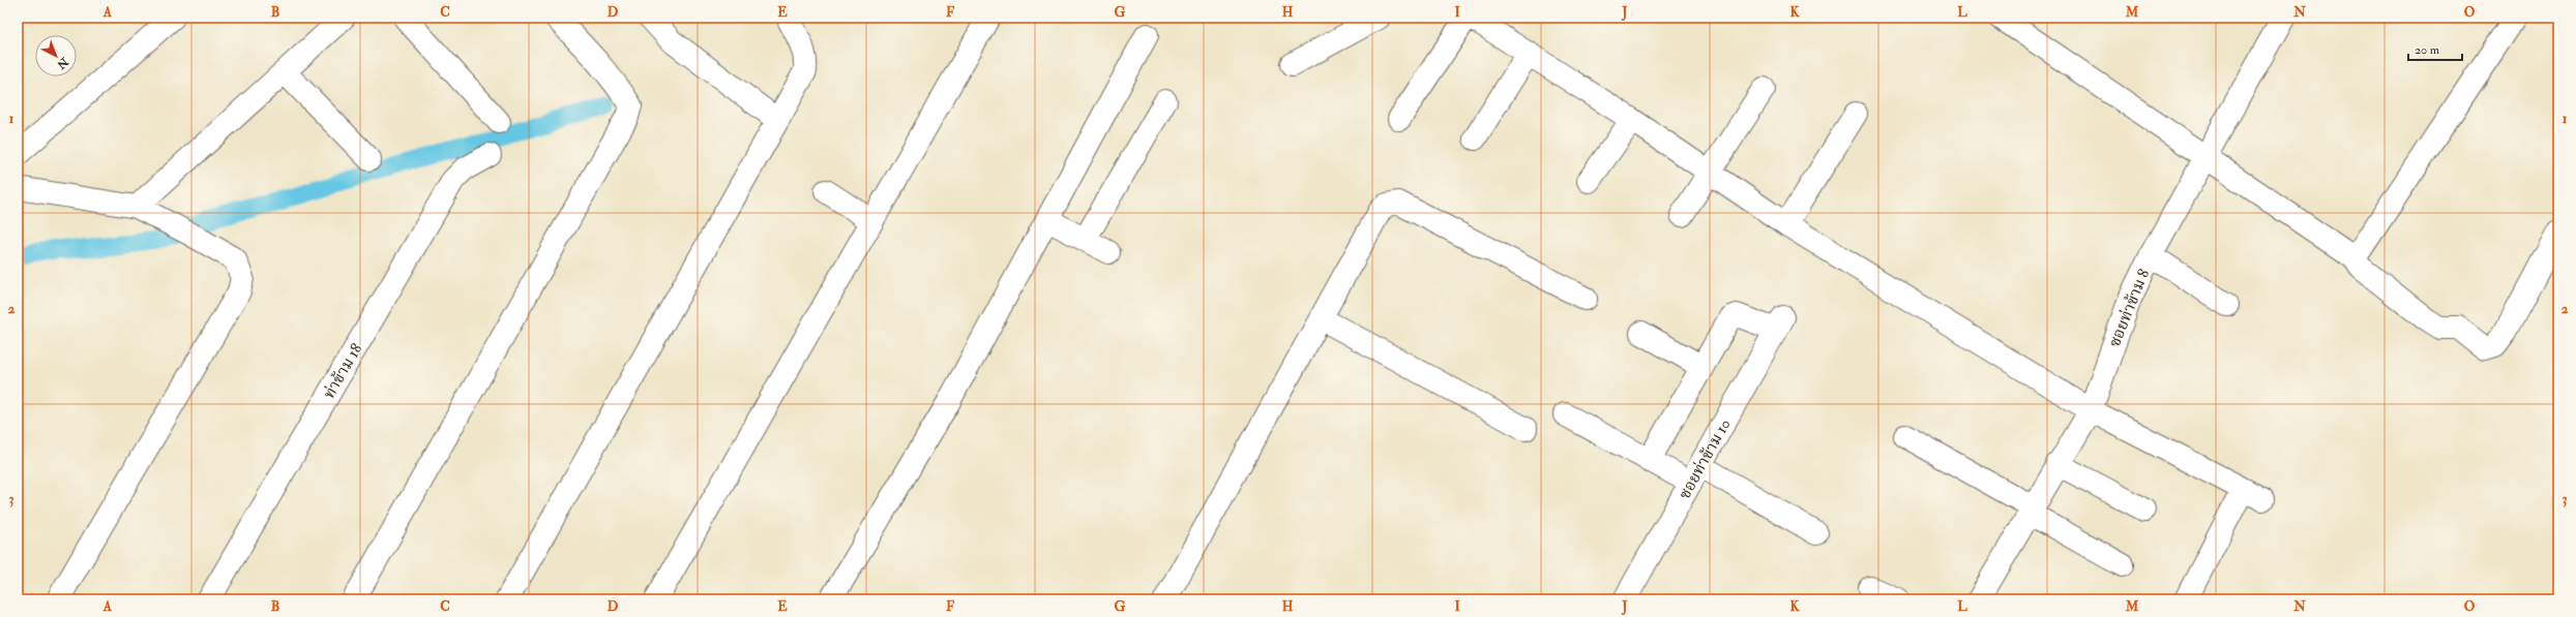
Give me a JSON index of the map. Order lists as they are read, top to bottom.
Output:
{
  "streets": {
    "street": ["ซอยท่าข้าม 8", "ท่าข้าม 18", "ซอยท่าข้าม 10"]
  },
  "scale_bar": "20 m",
  "north": "bottom right",
  "grid": {
    "columns": [
      "A",
      "B",
      "C",
      "D",
      "E",
      "F",
      "G",
      "H",
      "I",
      "J",
      "K",
      "L",
      "M",
      "N",
      "O"
    ],
    "rows": ["1", "2", "3"]
  }
}
